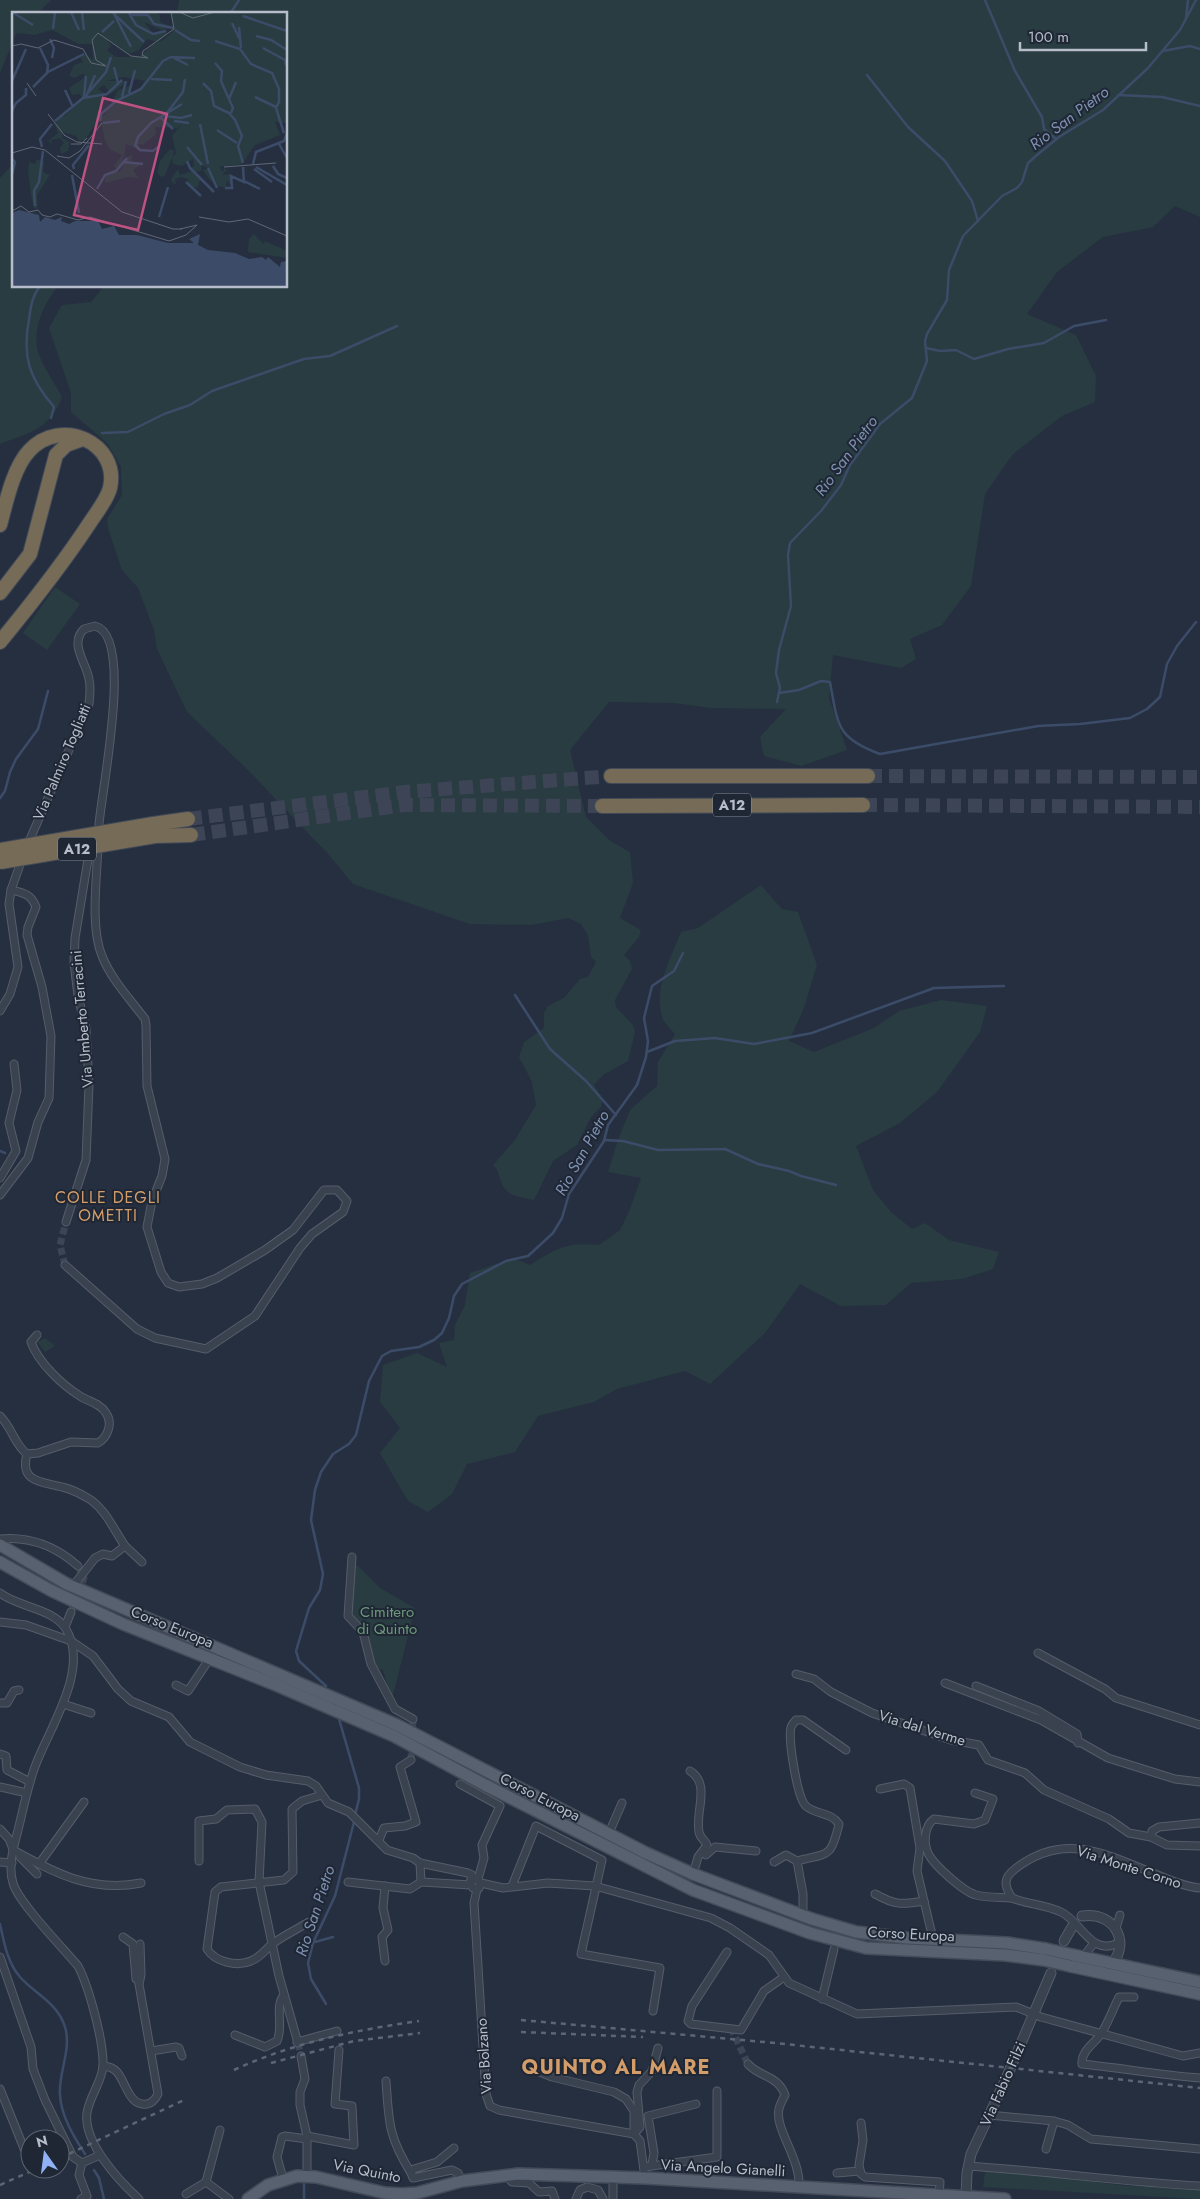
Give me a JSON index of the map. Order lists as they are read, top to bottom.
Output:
{
  "streets": {
    "highway": ["A12"],
    "main road": ["Corso Europa", "Via Angelo Gianelli", "Via Quinto"],
    "street": [
      "Via Palmiro Togliatti",
      "Via Umberto Terracini",
      "Via dal Verme",
      "Via Monte Corno",
      "Via Bolzano",
      "Via Fabio Filzi"
    ]
  },
  "crossings": [
    ["Via Palmiro Togliatti", "Via Umberto Terracini"],
    ["Via Fabio Filzi", "Via Angelo Gianelli"],
    ["Via Angelo Gianelli", "Via Quinto"]
  ],
  "districts": ["COLLE DEGLI OMETTI", "QUINTO AL MARE"],
  "water": ["Rio San Pietro"],
  "parks": ["Cimitero di Quinto"],
  "scale_bar": "100 m",
  "north": "top"
}
